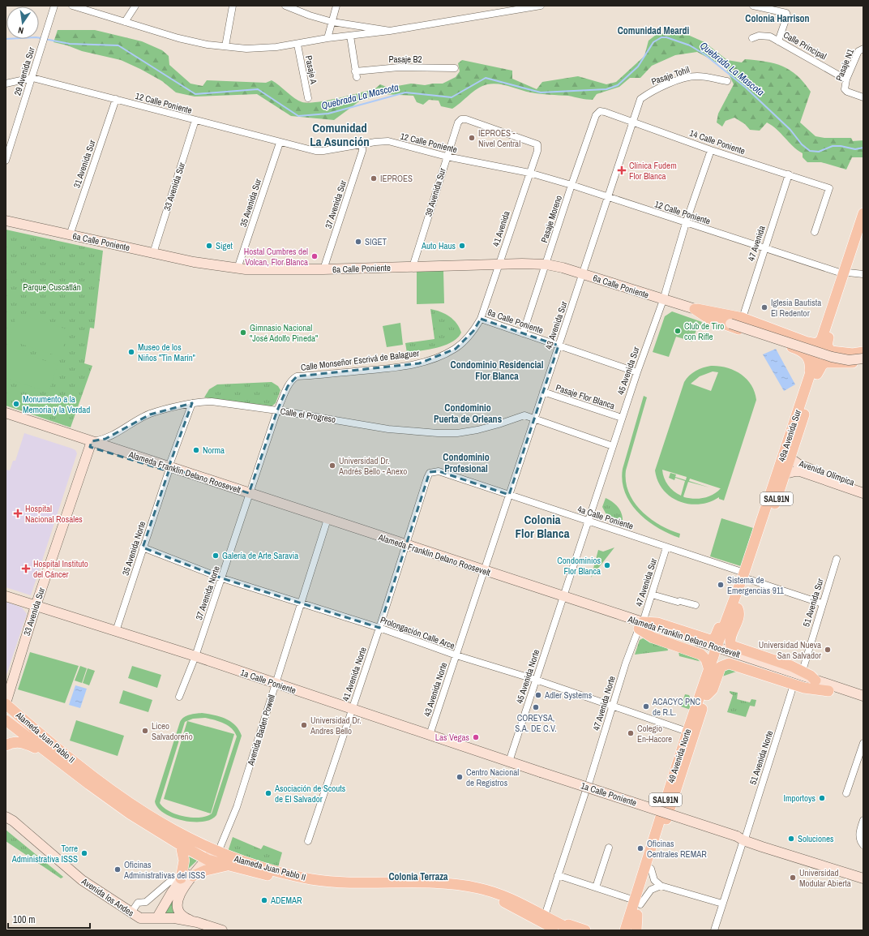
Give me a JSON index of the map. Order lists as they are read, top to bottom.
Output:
{
  "streets": {
    "main road": [
      "49a Avenida Sur",
      "SAL91N",
      "Alameda Juan Pablo II",
      "49 Avenida Norte"
    ],
    "street": [
      "Calle Principal",
      "Pasaje B2",
      "Pasaje N1",
      "Pasaje A",
      "29 Avenida Sur",
      "Pasaje Tohil",
      "12 Calle Poniente",
      "14 Calle Poniente",
      "31 Avenida Sur",
      "33 Avenida Sur",
      "39 Avenida Sur",
      "35 Avenida Sur",
      "37 Avenida Sur",
      "Pasaje Moreno",
      "41 Avenida",
      "6a Calle Poniente",
      "47 Avenida",
      "8a Calle Poniente",
      "43 Avenida Sur",
      "Calle Monseñor Escrivá de Balaguer",
      "45 Avenida Sur",
      "Pasaje Flor Blanca",
      "Calle el Progreso",
      "Alameda Franklin Delano Roosevelt",
      "Avenida Olímpica",
      "4a Calle Poniente",
      "35 Avenida Norte",
      "47 Avenida Sur",
      "37 Avenida Norte",
      "51 Avenida Sur",
      "Prolongación Calle Arce",
      "41 Avenida Norte",
      "45 Avenida Norte",
      "1a Calle Poniente",
      "43 Avenida Norte",
      "47 Avenida Norte",
      "Avenida Baden Powell",
      "51 Avenida Norte",
      "Avenida los Andes"
    ]
  },
  "crossings": [
    ["Calle Principal", "Pasaje N1"],
    ["29 Avenida Sur", "12 Calle Poniente"],
    ["Pasaje Tohil", "43 Avenida Sur"],
    ["12 Calle Poniente", "31 Avenida Sur"],
    ["12 Calle Poniente", "33 Avenida Sur"],
    ["12 Calle Poniente", "39 Avenida Sur"],
    ["12 Calle Poniente", "35 Avenida Sur"],
    ["12 Calle Poniente", "37 Avenida Sur"],
    ["12 Calle Poniente", "Pasaje Moreno"],
    ["12 Calle Poniente", "41 Avenida"],
    ["12 Calle Poniente", "47 Avenida"],
    ["12 Calle Poniente", "43 Avenida Sur"],
    ["12 Calle Poniente", "45 Avenida Sur"],
    ["12 Calle Poniente", "49a Avenida Sur"],
    ["14 Calle Poniente", "Pasaje Moreno"],
    ["14 Calle Poniente", "47 Avenida"],
    ["14 Calle Poniente", "43 Avenida Sur"],
    ["14 Calle Poniente", "45 Avenida Sur"],
    ["31 Avenida Sur", "6a Calle Poniente"],
    ["33 Avenida Sur", "6a Calle Poniente"],
    ["33 Avenida Sur", "Calle el Progreso"],
    ["33 Avenida Sur", "Alameda Franklin Delano Roosevelt"],
    ["33 Avenida Sur", "1a Calle Poniente"],
    ["33 Avenida Sur", "Alameda Juan Pablo II"],
    ["39 Avenida Sur", "41 Avenida"],
    ["39 Avenida Sur", "6a Calle Poniente"],
    ["35 Avenida Sur", "6a Calle Poniente"],
    ["37 Avenida Sur", "6a Calle Poniente"],
    ["Pasaje Moreno", "6a Calle Poniente"],
    ["Pasaje Moreno", "8a Calle Poniente"],
    ["41 Avenida", "6a Calle Poniente"],
    ["41 Avenida", "8a Calle Poniente"],
    ["41 Avenida", "Calle Monseñor Escrivá de Balaguer"],
    ["6a Calle Poniente", "43 Avenida Sur"],
    ["6a Calle Poniente", "45 Avenida Sur"],
    ["6a Calle Poniente", "49a Avenida Sur"],
    ["8a Calle Poniente", "43 Avenida Sur"],
    ["8a Calle Poniente", "Calle Monseñor Escrivá de Balaguer"],
    ["8a Calle Poniente", "45 Avenida Sur"],
    ["43 Avenida Sur", "Pasaje Flor Blanca"],
    ["43 Avenida Sur", "Calle el Progreso"],
    ["43 Avenida Sur", "Alameda Franklin Delano Roosevelt"],
    ["43 Avenida Sur", "4a Calle Poniente"],
    ["43 Avenida Sur", "43 Avenida Norte"],
    ["Calle Monseñor Escrivá de Balaguer", "Calle el Progreso"],
    ["45 Avenida Sur", "Pasaje Flor Blanca"],
    ["45 Avenida Sur", "Alameda Franklin Delano Roosevelt"],
    ["45 Avenida Sur", "4a Calle Poniente"],
    ["45 Avenida Sur", "45 Avenida Norte"],
    ["Calle el Progreso", "Alameda Franklin Delano Roosevelt"],
    ["49a Avenida Sur", "Avenida Olímpica"],
    ["49a Avenida Sur", "4a Calle Poniente"],
    ["49a Avenida Sur", "49 Avenida Norte"],
    ["Alameda Franklin Delano Roosevelt", "35 Avenida Norte"],
    ["Alameda Franklin Delano Roosevelt", "47 Avenida Sur"],
    ["Alameda Franklin Delano Roosevelt", "37 Avenida Norte"],
    ["Alameda Franklin Delano Roosevelt", "41 Avenida Norte"],
    ["Alameda Franklin Delano Roosevelt", "45 Avenida Norte"],
    ["Alameda Franklin Delano Roosevelt", "43 Avenida Norte"],
    ["Alameda Franklin Delano Roosevelt", "47 Avenida Norte"],
    ["Alameda Franklin Delano Roosevelt", "Avenida Baden Powell"],
    ["4a Calle Poniente", "47 Avenida Sur"],
    ["4a Calle Poniente", "51 Avenida Sur"],
    ["4a Calle Poniente", "41 Avenida Norte"],
    ["35 Avenida Norte", "Prolongación Calle Arce"],
    ["35 Avenida Norte", "1a Calle Poniente"],
    ["47 Avenida Sur", "47 Avenida Norte"],
    ["37 Avenida Norte", "Prolongación Calle Arce"],
    ["37 Avenida Norte", "1a Calle Poniente"],
    ["Prolongación Calle Arce", "41 Avenida Norte"],
    ["Prolongación Calle Arce", "45 Avenida Norte"],
    ["Prolongación Calle Arce", "43 Avenida Norte"],
    ["Prolongación Calle Arce", "47 Avenida Norte"],
    ["Prolongación Calle Arce", "Avenida Baden Powell"],
    ["Prolongación Calle Arce", "49 Avenida Norte"],
    ["41 Avenida Norte", "1a Calle Poniente"],
    ["45 Avenida Norte", "1a Calle Poniente"],
    ["1a Calle Poniente", "43 Avenida Norte"],
    ["1a Calle Poniente", "47 Avenida Norte"],
    ["1a Calle Poniente", "Avenida Baden Powell"],
    ["1a Calle Poniente", "51 Avenida Norte"],
    ["47 Avenida Norte", "Alameda Juan Pablo II"],
    ["Avenida Baden Powell", "Alameda Juan Pablo II"],
    ["Avenida Baden Powell", "Avenida los Andes"]
  ],
  "districts": [
    "Colonia Harrison",
    "Comunidad Meardi",
    "Comunidad La Asunción",
    "Condominio Residencial Flor Blanca",
    "Condominio Puerta de Orleans",
    "Condominio Profesional",
    "Colonia Flor Blanca",
    "Colonia Terraza"
  ],
  "water": ["Quebrada La Mascota"],
  "parks": ["Parque Cuscatlán"],
  "places": {
    "other": [
      "IEPROES - Nivel Central",
      "IEPROES",
      "SIGET",
      "Siget",
      "Auto Haus",
      "Hostal Cumbres del Volcan, Flor Blanca",
      "Iglesia Bautista El Redentor",
      "Club de Tiro con Rifle",
      "Gimnasio Nacional \"José Adolfo Pineda\"",
      "Museo de los Niños \"Tin Marín\"",
      "Monumento a la Memoria y la Verdad",
      "Norma",
      "Universidad Dr. Andrés Bello - Anexo",
      "Galería de Arte Saravia",
      "Condominios Flor Blanca",
      "Sistema de Emergencias 911",
      "Universidad Nueva San Salvador",
      "Adler Systems",
      "ACACYC PNC de R.L.",
      "COREYSA, S.A. DE C.V.",
      "Universidad Dr. Andres Bello",
      "Liceo Salvadoreño",
      "Colegio En-Hacore",
      "Las Vegas",
      "Centro Nacional de Registros",
      "Asociación de Scouts de El Salvador",
      "Importoys",
      "Soluciones",
      "Oficinas Centrales REMAR",
      "Torre Administrativa ISSS",
      "Oficinas Administrativas del ISSS",
      "Universidad Modular Abierta",
      "ADEMAR"
    ],
    "health": ["Clínica Fudem Flor Blanca", "Hospital Nacional Rosales", "Hospital Instituto del Cáncer"]
  },
  "scale_bar": "100 m",
  "north": "bottom"
}
